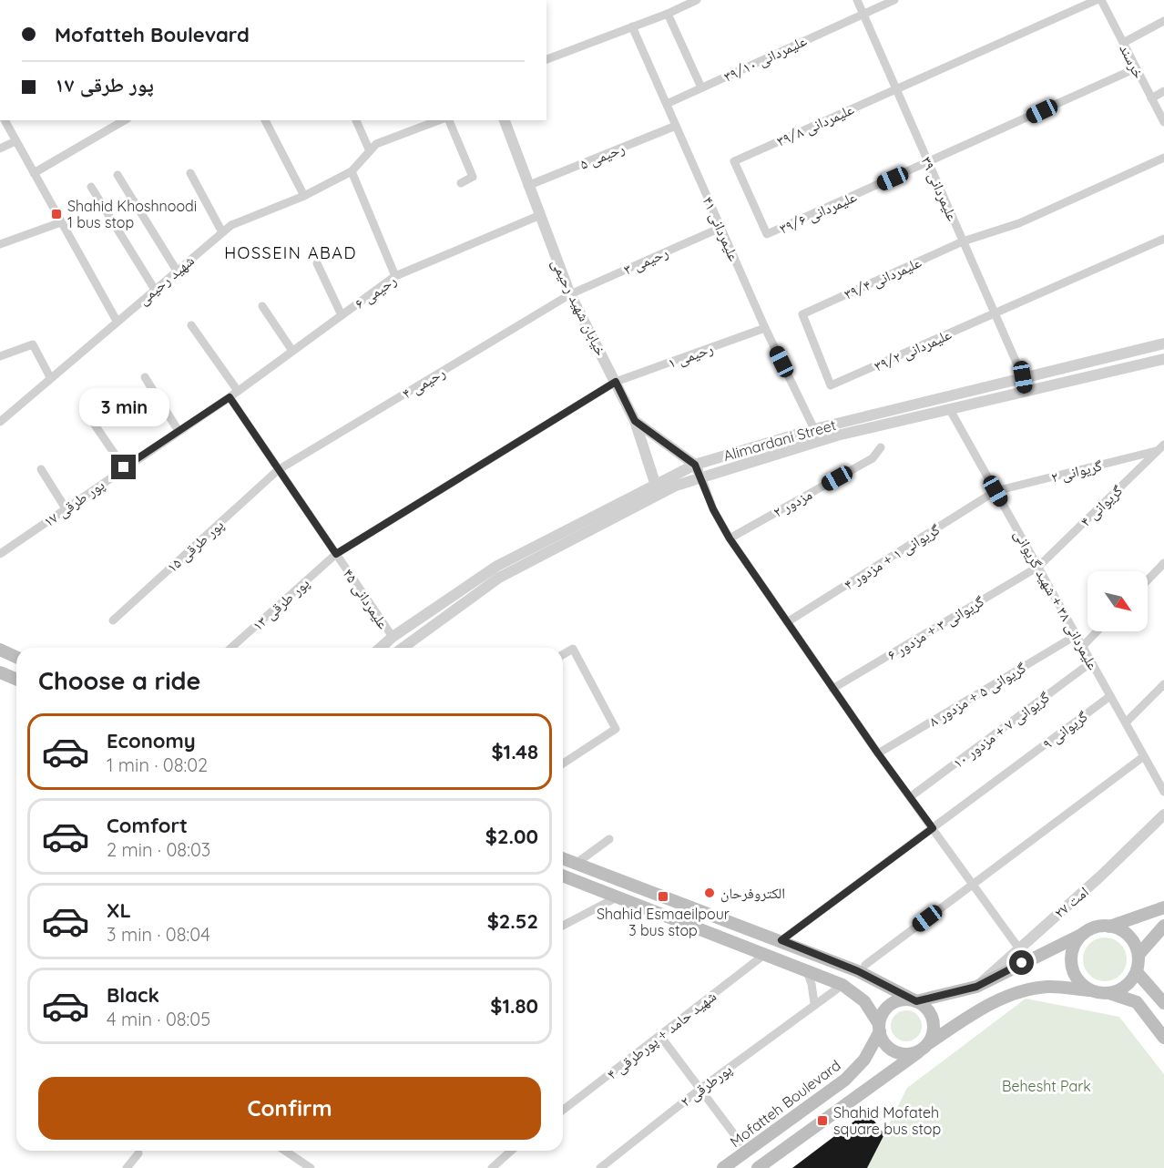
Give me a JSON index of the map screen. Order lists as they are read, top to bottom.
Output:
{
  "streets": {
    "main road": ["Mofatteh Boulevard"],
    "street": [
      "علیمردانی ۳۹/۱۰",
      "خرسند",
      "علیمردانی ۳۹/۸",
      "رحیمی ۵",
      "علیمردانی ۳۹",
      "علیمردانی ۳۹/۶",
      "علیمردانی ۴۱",
      "رحیمی ۳",
      "علیمردانی ۳۹/۴",
      "شهید رحیمی",
      "رحیمی ۶",
      "خیابان شهید رحیمی",
      "علیمردانی ۳۹/۲",
      "رحیمی ۱",
      "رحیمی ۴",
      "Alimardani Street",
      "گریوانی ۲",
      "پور طرقی ۱۷",
      "مزدور ۲",
      "گریوانی ۴",
      "پور طرقی ۱۵",
      "گریوانی ۱ + مزدور ۴",
      "علیمردانی ۴۵",
      "علیمردانی ۳۸ + شهید گریوانی",
      "پور طرقی ۱۳",
      "گریوانی ۳ + مزدور ۶",
      "گریوانی ۵ + مزدور ۸",
      "گریوانی ۷ + مزدور ۱۰",
      "گریوانی ۹",
      "امت ۲۷",
      "شهید حامد + پورطرقی ۴",
      "پورطرقی ۲"
    ]
  },
  "crossings": [
    ["علیمردانی ۳۹/۱۰", "علیمردانی ۳۹"],
    ["علیمردانی ۳۹/۱۰", "علیمردانی ۴۱"],
    ["خرسند", "علیمردانی ۳۹/۶"],
    ["علیمردانی ۳۹/۸", "علیمردانی ۳۹"],
    ["علیمردانی ۳۹/۸", "علیمردانی ۳۹/۶"],
    ["رحیمی ۵", "علیمردانی ۴۱"],
    ["رحیمی ۵", "خیابان شهید رحیمی"],
    ["علیمردانی ۳۹", "علیمردانی ۳۹/۶"],
    ["علیمردانی ۳۹", "علیمردانی ۳۹/۴"],
    ["علیمردانی ۳۹", "علیمردانی ۳۹/۲"],
    ["علیمردانی ۳۹", "Alimardani Street"],
    ["علیمردانی ۴۱", "رحیمی ۳"],
    ["علیمردانی ۴۱", "رحیمی ۱"],
    ["علیمردانی ۴۱", "Alimardani Street"],
    ["رحیمی ۳", "خیابان شهید رحیمی"],
    ["رحیمی ۳", "رحیمی ۴"],
    ["علیمردانی ۳۹/۴", "علیمردانی ۳۹/۲"],
    ["رحیمی ۶", "خیابان شهید رحیمی"],
    ["رحیمی ۶", "پور طرقی ۱۷"],
    ["رحیمی ۶", "علیمردانی ۴۵"],
    ["خیابان شهید رحیمی", "رحیمی ۱"],
    ["خیابان شهید رحیمی", "رحیمی ۴"],
    ["خیابان شهید رحیمی", "Alimardani Street"],
    ["رحیمی ۱", "علیمردانی ۴۵"],
    ["رحیمی ۱", "پور طرقی ۱۳"],
    ["رحیمی ۴", "پور طرقی ۱۵"],
    ["رحیمی ۴", "علیمردانی ۴۵"],
    ["Alimardani Street", "علیمردانی ۴۵"],
    ["Alimardani Street", "علیمردانی ۳۸ + شهید گریوانی"],
    ["گریوانی ۲", "گریوانی ۴"],
    ["گریوانی ۲", "گریوانی ۱ + مزدور ۴"],
    ["گریوانی ۲", "علیمردانی ۳۸ + شهید گریوانی"],
    ["پور طرقی ۱۷", "علیمردانی ۴۵"],
    ["گریوانی ۴", "علیمردانی ۳۸ + شهید گریوانی"],
    ["گریوانی ۴", "گریوانی ۳ + مزدور ۶"],
    ["پور طرقی ۱۵", "علیمردانی ۴۵"],
    ["گریوانی ۱ + مزدور ۴", "علیمردانی ۳۸ + شهید گریوانی"],
    ["علیمردانی ۴۵", "پور طرقی ۱۳"],
    ["علیمردانی ۳۸ + شهید گریوانی", "گریوانی ۳ + مزدور ۶"],
    ["علیمردانی ۳۸ + شهید گریوانی", "گریوانی ۵ + مزدور ۸"],
    ["علیمردانی ۳۸ + شهید گریوانی", "گریوانی ۷ + مزدور ۱۰"],
    ["علیمردانی ۳۸ + شهید گریوانی", "گریوانی ۹"]
  ],
  "districts": ["HOSSEIN ABAD"],
  "parks": ["Behesht Park"],
  "places": {
    "transit": ["Shahid Khoshnoodi 1 bus stop", "Shahid Esmaeilpour 3 bus stop", "Shahid Mofateh square bus stop"],
    "other": ["الکتروفرحان"]
  },
  "north": "bottom right",
  "page": {
    "banner": ["Mofatteh Boulevard", "پور طرقی ۱۷"],
    "bubble": "3 min",
    "heading": "Choose a ride",
    "list": [
      {
        "name": "Economy",
        "note": "1 min · 08:02",
        "value": "$1.48"
      },
      {
        "name": "Comfort",
        "note": "2 min · 08:03",
        "value": "$2.00"
      },
      {
        "name": "XL",
        "note": "3 min · 08:04",
        "value": "$2.52"
      },
      {
        "name": "Black",
        "note": "4 min · 08:05",
        "value": "$1.80"
      }
    ],
    "buttons": "Confirm"
  }
}
